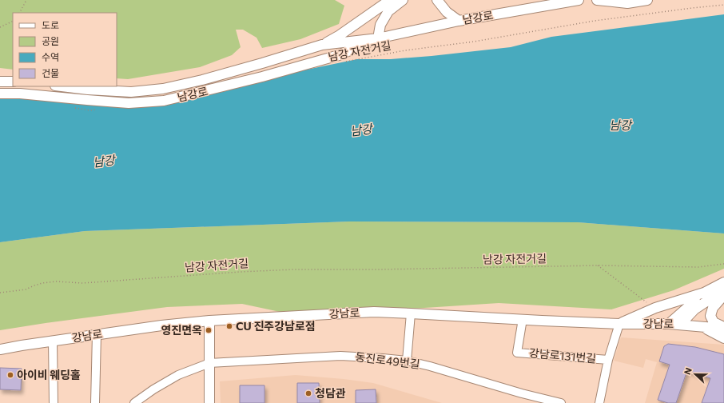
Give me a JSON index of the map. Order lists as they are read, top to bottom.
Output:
{
  "streets": {
    "street": [
      "남강로",
      "강남로",
      "강남로131번길",
      "동진로49번길"
    ],
    "path": ["남강 자전거길"]
  },
  "crossings": [
    ["강남로", "강남로131번길"]
  ],
  "water": ["남강"],
  "places": [
    "CU 진주강남로점",
    "영진면옥",
    "아이비 웨딩홀",
    "청담관"
  ],
  "legend": [
    "도로",
    "공원",
    "수역",
    "건물"
  ],
  "north": "left"
}
